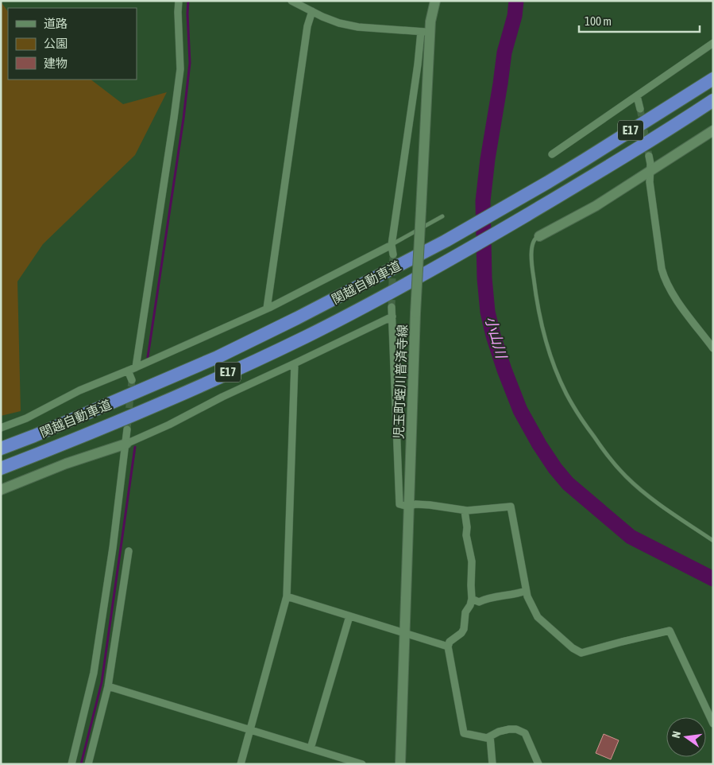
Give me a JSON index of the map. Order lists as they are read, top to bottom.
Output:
{
  "streets": {
    "highway": ["E17", "関越自動車道"],
    "main road": ["児玉町蛭川普済寺線"]
  },
  "water": ["小山川"],
  "legend": ["道路", "公園", "建物"],
  "scale_bar": "100 m",
  "north": "left"
}
